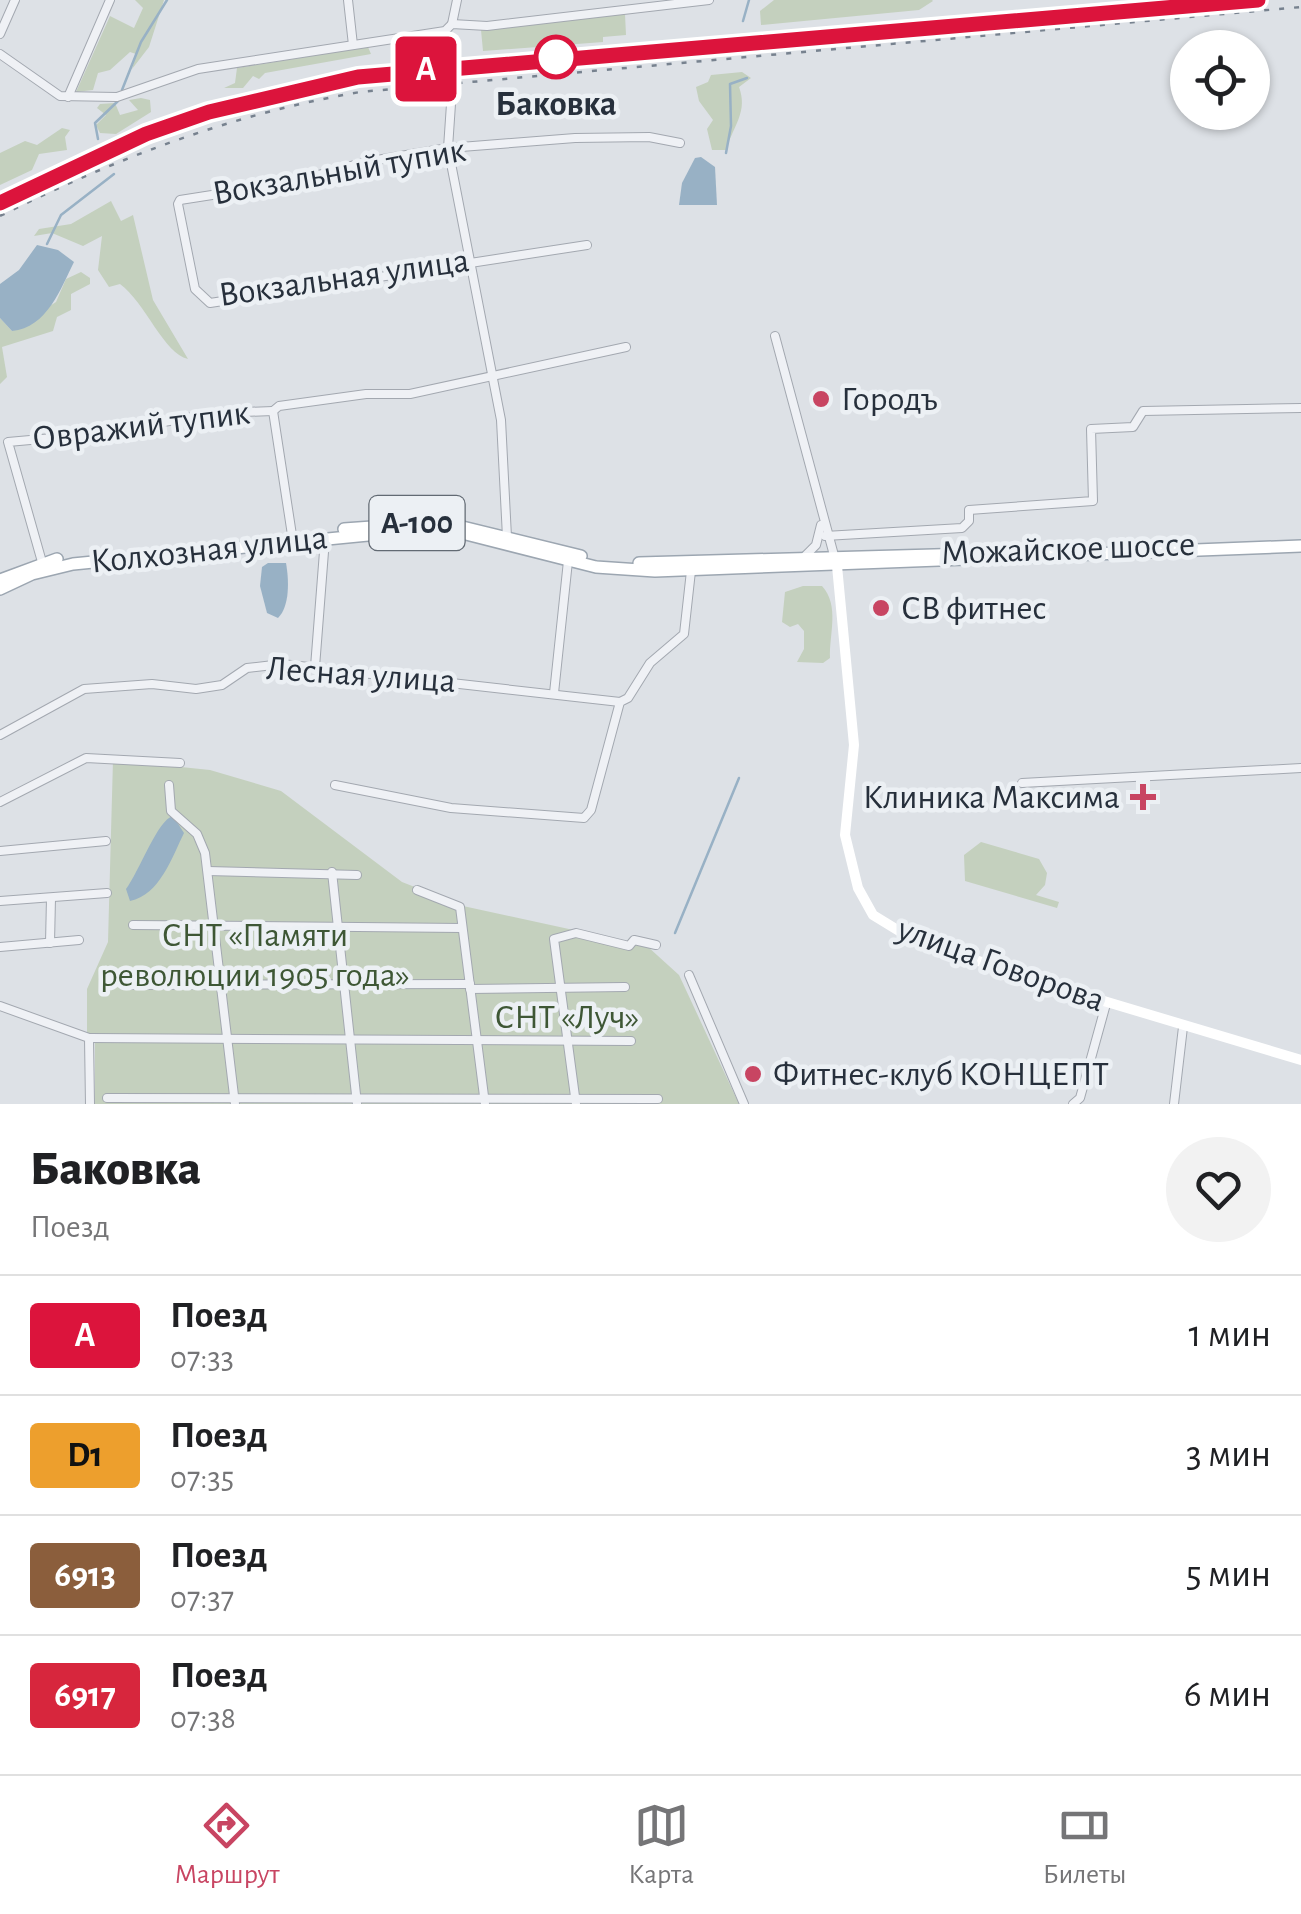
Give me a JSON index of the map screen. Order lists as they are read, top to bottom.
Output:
{
  "streets": {
    "main road": [
      "А-100",
      "Можайское шоссе",
      "Колхозная улица",
      "улица Говорова"
    ],
    "street": [
      "Вокзальный тупик",
      "Вокзальная улица",
      "Овражий тупик",
      "Лесная улица"
    ]
  },
  "crossings": [
    ["Вокзальный тупик", "Вокзальная улица"],
    ["Овражий тупик", "Колхозная улица"],
    ["Можайское шоссе", "Колхозная улица"],
    ["Можайское шоссе", "улица Говорова"],
    ["Колхозная улица", "улица Говорова"]
  ],
  "parks": ["СНТ «Памяти революции 1905 года»", "СНТ «Луч»"],
  "places": {
    "other": [
      "Баковка",
      "Городъ",
      "СВ фитнес",
      "Фитнес-клуб КОНЦЕПТ"
    ],
    "health": ["Клиника Максима"]
  },
  "page": {
    "on_map": "A",
    "heading": ["Баковка", "Поезд"],
    "list": [
      {
        "mark": "A",
        "name": "Поезд",
        "note": "07:33",
        "value": "1 мин"
      },
      {
        "mark": "D1",
        "name": "Поезд",
        "note": "07:35",
        "value": "3 мин"
      },
      {
        "mark": "6913",
        "name": "Поезд",
        "note": "07:37",
        "value": "5 мин"
      },
      {
        "mark": "6917",
        "name": "Поезд",
        "note": "07:38",
        "value": "6 мин"
      }
    ],
    "tabs": ["Маршрут", "Карта", "Билеты"]
  }
}
